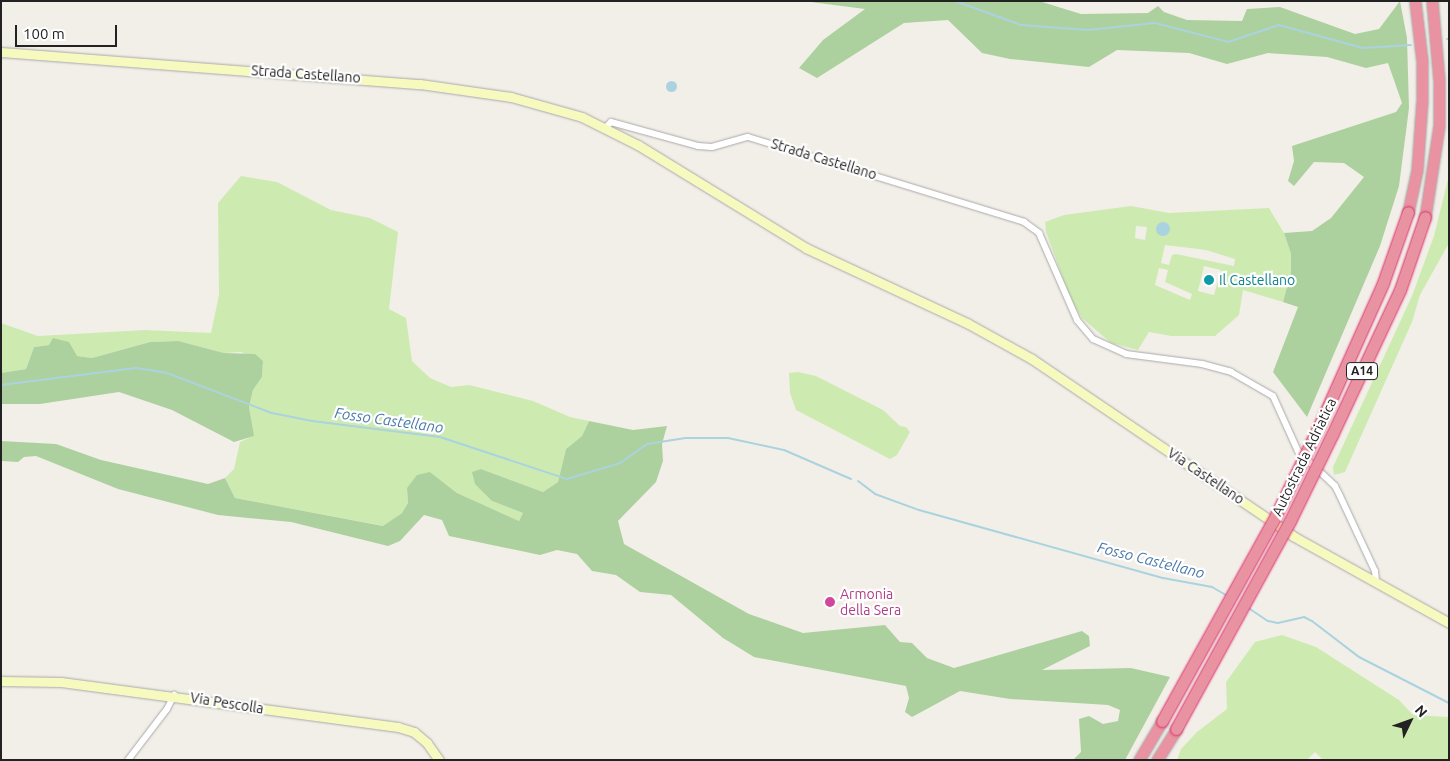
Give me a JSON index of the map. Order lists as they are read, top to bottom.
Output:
{
  "streets": {
    "highway": ["A14", "Autostrada Adriatica"],
    "street": ["Strada Castellano", "Via Castellano", "Via Pescolla"]
  },
  "crossings": [
    ["Strada Castellano", "Via Castellano"]
  ],
  "water": ["Fosso Castellano"],
  "places": ["Il Castellano", "Armonia della Sera"],
  "scale_bar": "100 m",
  "north": "top right"
}
